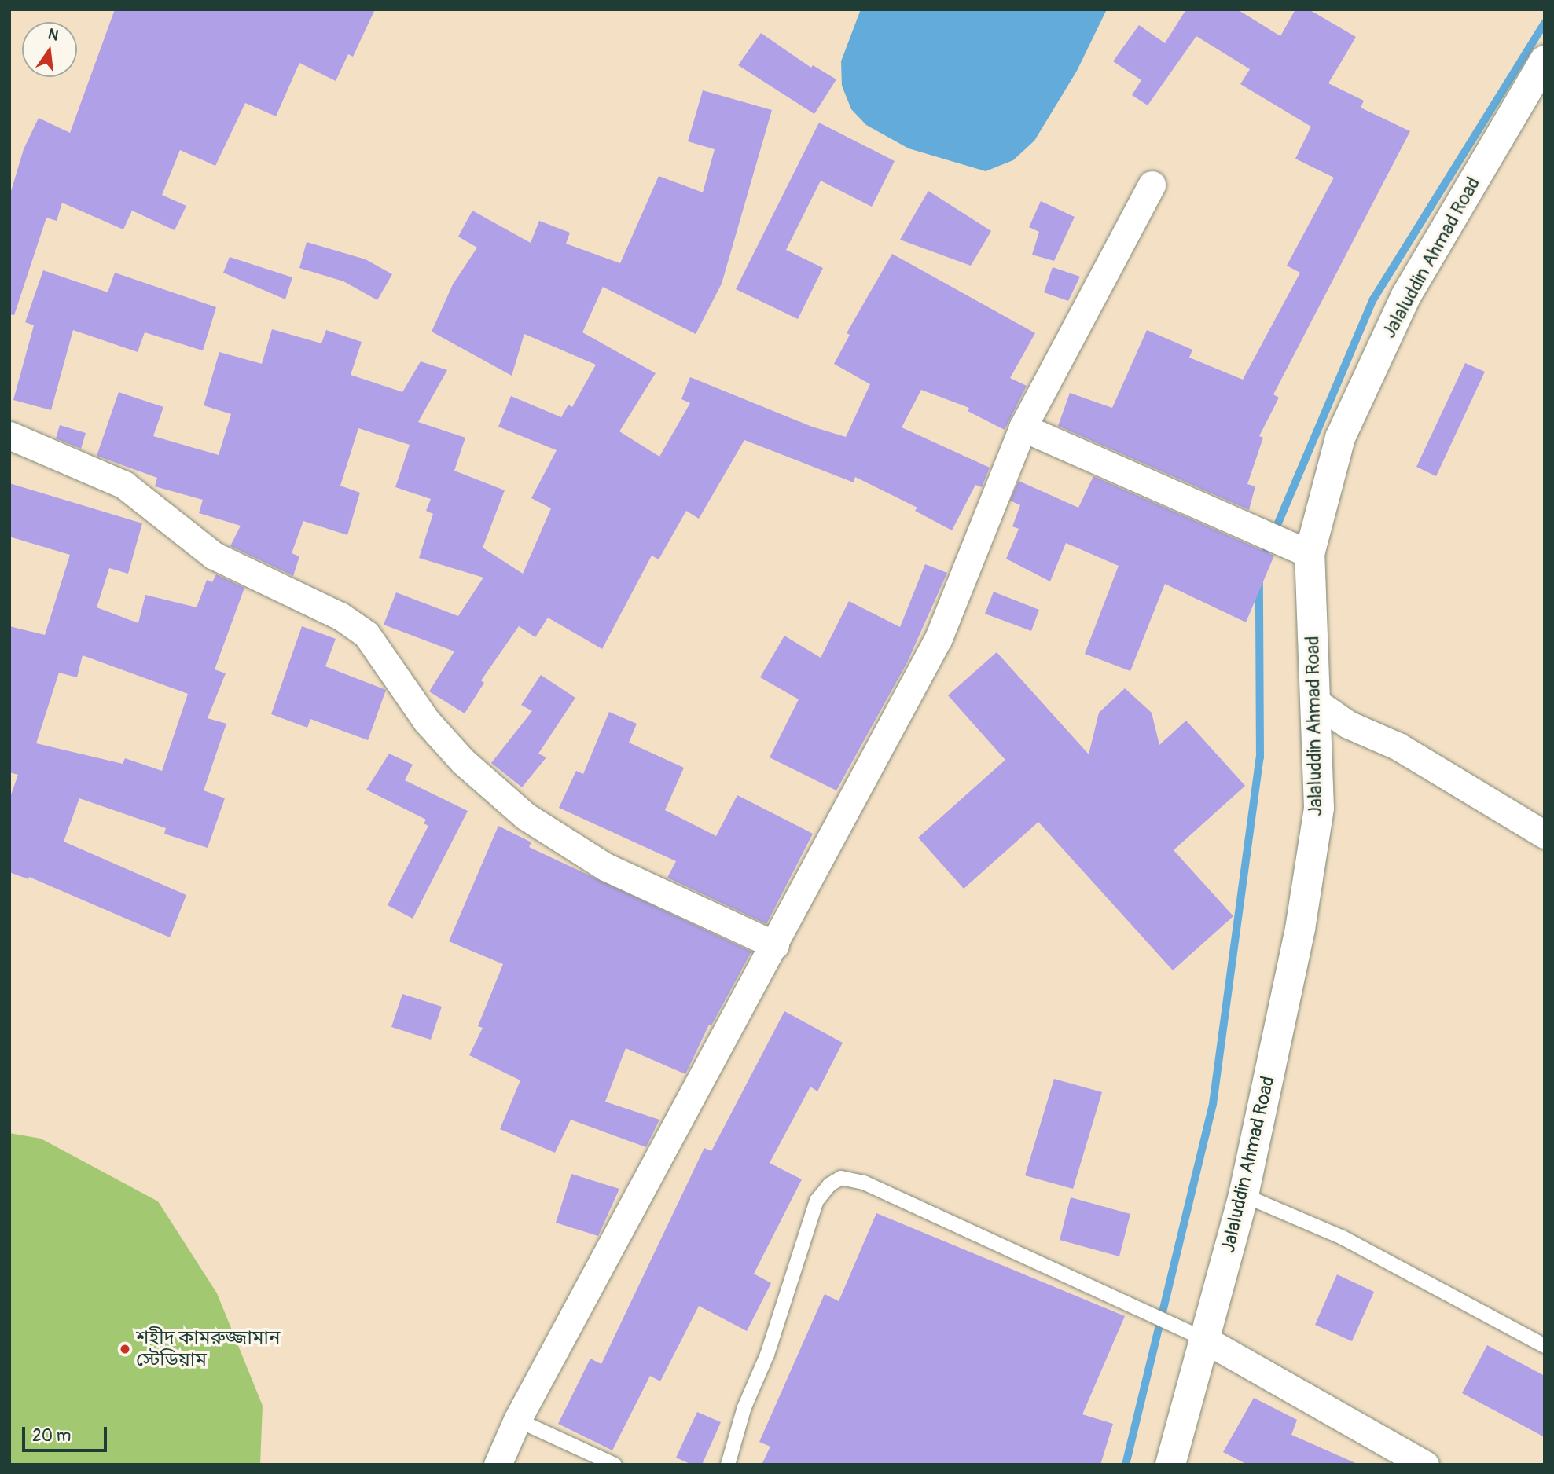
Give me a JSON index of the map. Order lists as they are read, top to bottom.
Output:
{
  "streets": {
    "street": ["Jalaluddin Ahmad Road"]
  },
  "places": ["শহীদ কামরুজ্জামান স্টেডিয়াম"],
  "scale_bar": "20 m",
  "north": "top"
}
